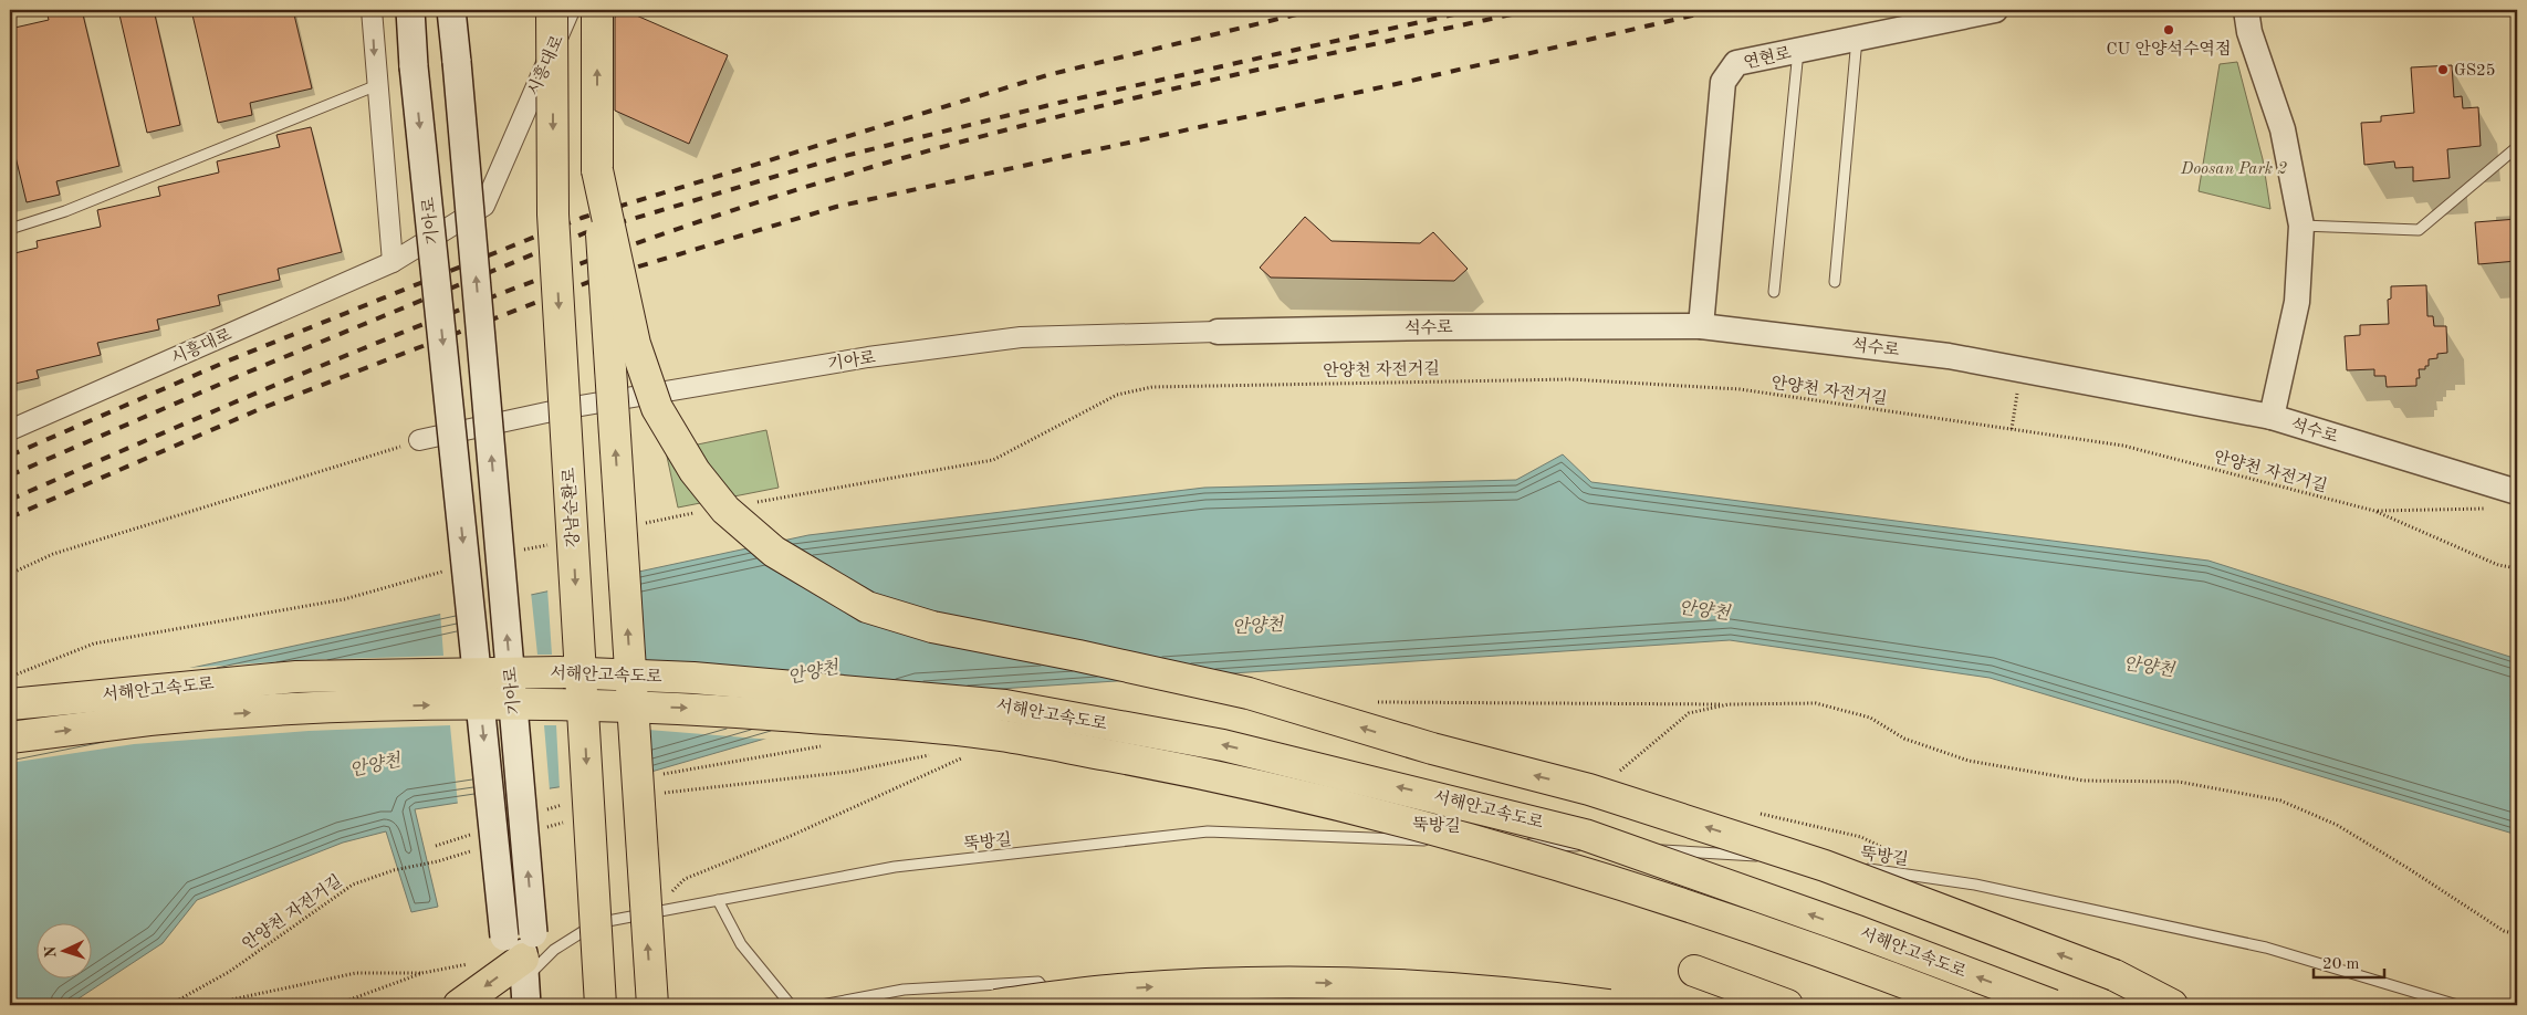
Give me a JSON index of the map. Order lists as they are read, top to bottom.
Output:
{
  "streets": {
    "highway": ["강남순환로", "서해안고속도로"],
    "main road": ["기아로"],
    "street": ["연현로", "시흥대로", "석수로"],
    "lane": ["뚝방길"],
    "path": ["안양천 자전거길"]
  },
  "crossings": [
    ["연현로", "석수로"],
    ["기아로", "석수로"],
    ["기아로", "뚝방길"]
  ],
  "water": ["안양천"],
  "parks": ["Doosan Park 2"],
  "places": ["CU 안양석수역점", "GS25"],
  "scale_bar": "20 m",
  "north": "left"
}
